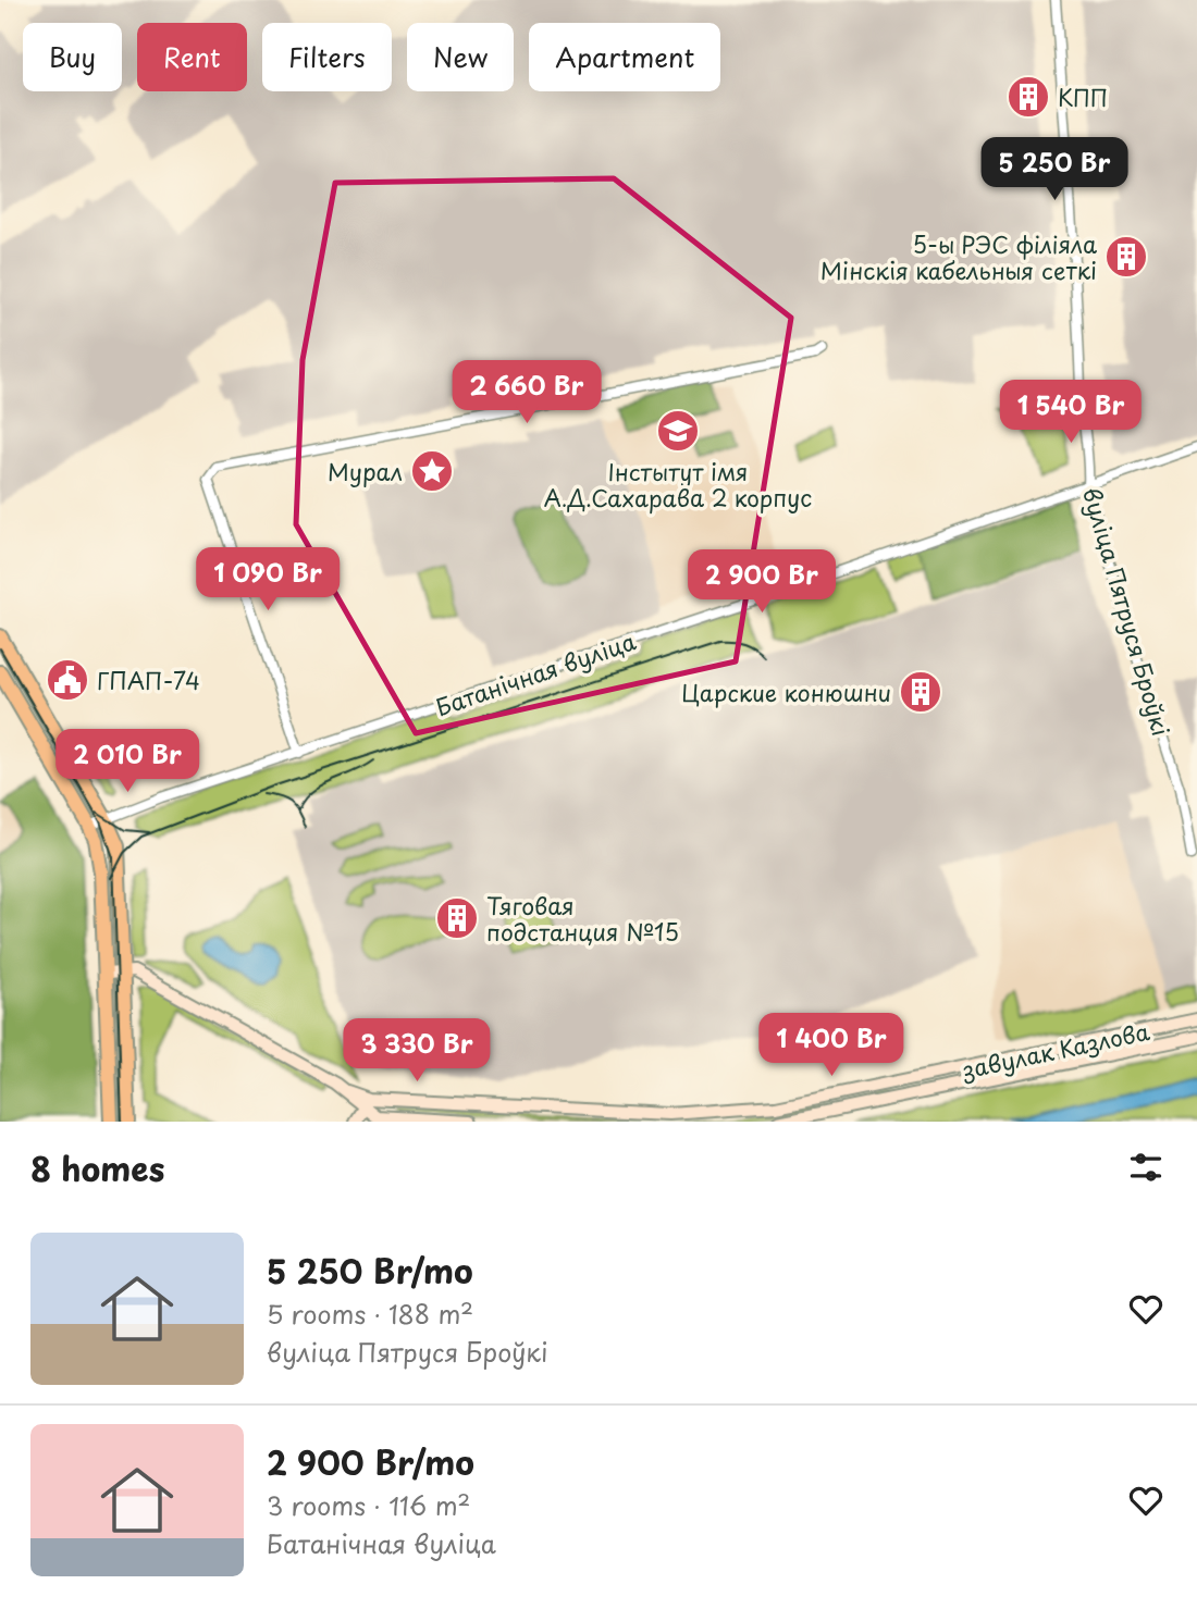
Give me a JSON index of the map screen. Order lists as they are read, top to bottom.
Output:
{
  "streets": {
    "main road": ["завулак Казлова"],
    "street": ["вуліца Пятруся Броўкі", "Батанічная вуліца"]
  },
  "crossings": [
    ["вуліца Пятруся Броўкі", "Батанічная вуліца"]
  ],
  "places": {
    "building": [
      "КПП",
      "5-ы РЭС філіяла Мінскія кабельныя сеткі",
      "Царские конюшни",
      "Тяговая подстанция №15"
    ],
    "school or university": ["Інстытут імя А.Д.Сахарава 2 корпус"],
    "place": ["Мурал"],
    "public building": ["ГПАП-74"]
  },
  "page": {
    "chip": [
      "Buy",
      "Rent",
      "Filters",
      "New",
      "Apartment"
    ],
    "price": [
      "5 250 Br",
      "2 660 Br",
      "1 540 Br",
      "1 090 Br",
      "2 900 Br",
      "2 010 Br",
      "1 400 Br",
      "3 330 Br"
    ],
    "heading": "8 homes",
    "list": [
      {
        "name": "5 250 Br/mo",
        "note": "5 rooms · 188 m² · вуліца Пятруся Броўкі"
      },
      {
        "name": "2 900 Br/mo",
        "note": "3 rooms · 116 m² · Батанічная вуліца"
      }
    ]
  }
}
